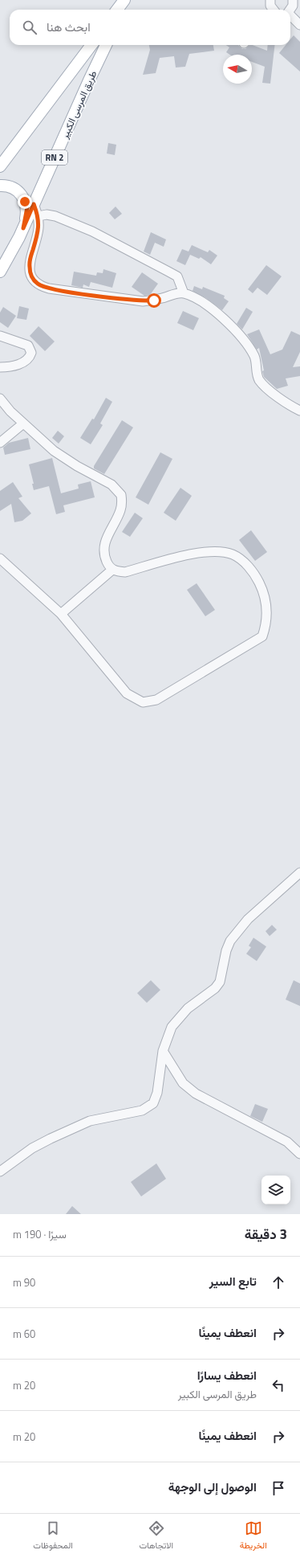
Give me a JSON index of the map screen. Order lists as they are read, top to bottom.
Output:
{
  "streets": {
    "main road": ["طريق المرسى الكبير", "RN 2"]
  },
  "north": "left",
  "page": {
    "search": "ابحث هنا",
    "heading": ["3 دقيقة", "سيرًا · 190 m"],
    "list": [
      ["تابع السير", "90 m"],
      ["انعطف يمينًا", "60 m"],
      ["انعطف يسارًا", "طريق المرسى الكبير", "20 m"],
      ["انعطف يمينًا", "20 m"],
      "الوصول إلى الوجهة"
    ],
    "nav": ["الخريطة", "الاتجاهات", "المحفوظات"]
  }
}
